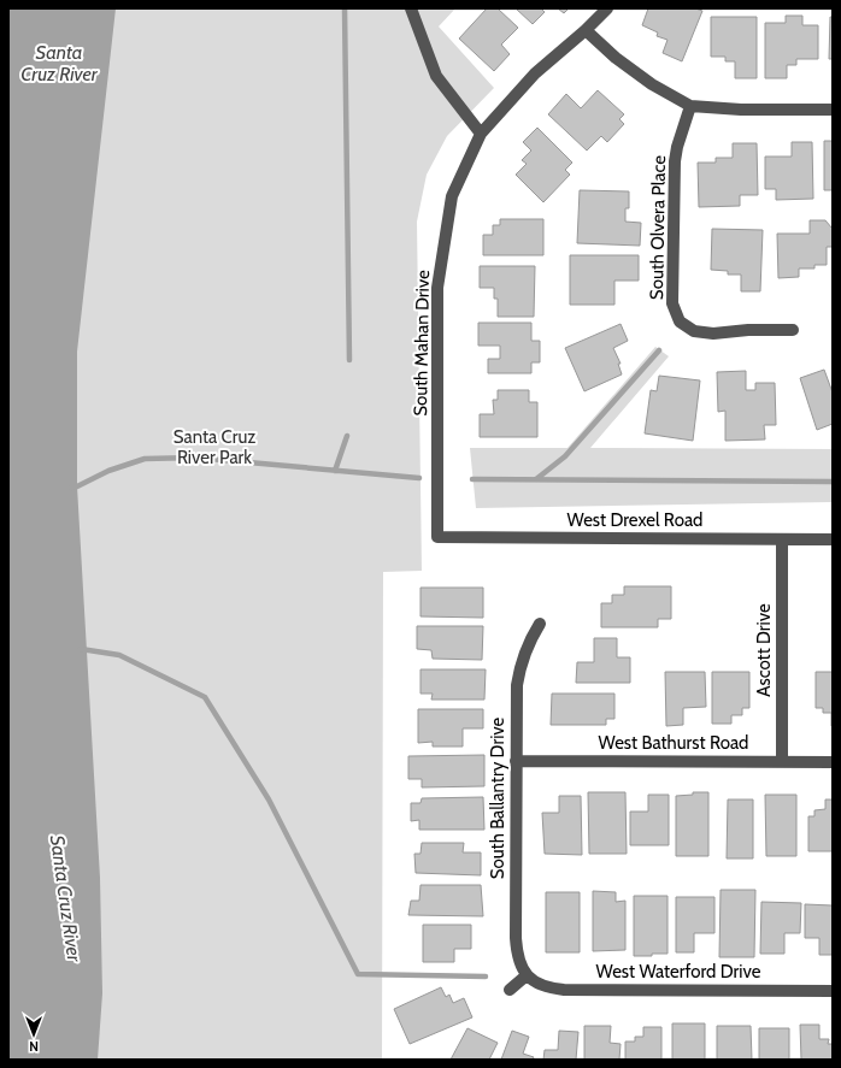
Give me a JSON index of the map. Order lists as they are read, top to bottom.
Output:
{
  "streets": {
    "street": [
      "South Olvera Place",
      "South Mahan Drive",
      "West Drexel Road",
      "Ascott Drive",
      "West Bathurst Road",
      "South Ballantry Drive",
      "West Waterford Drive"
    ]
  },
  "crossings": [
    ["South Mahan Drive", "West Drexel Road"],
    ["West Drexel Road", "Ascott Drive"],
    ["Ascott Drive", "West Bathurst Road"],
    ["West Bathurst Road", "South Ballantry Drive"],
    ["South Ballantry Drive", "West Waterford Drive"]
  ],
  "water": ["Santa Cruz River"],
  "parks": ["Santa Cruz River Park"],
  "north": "bottom"
}
